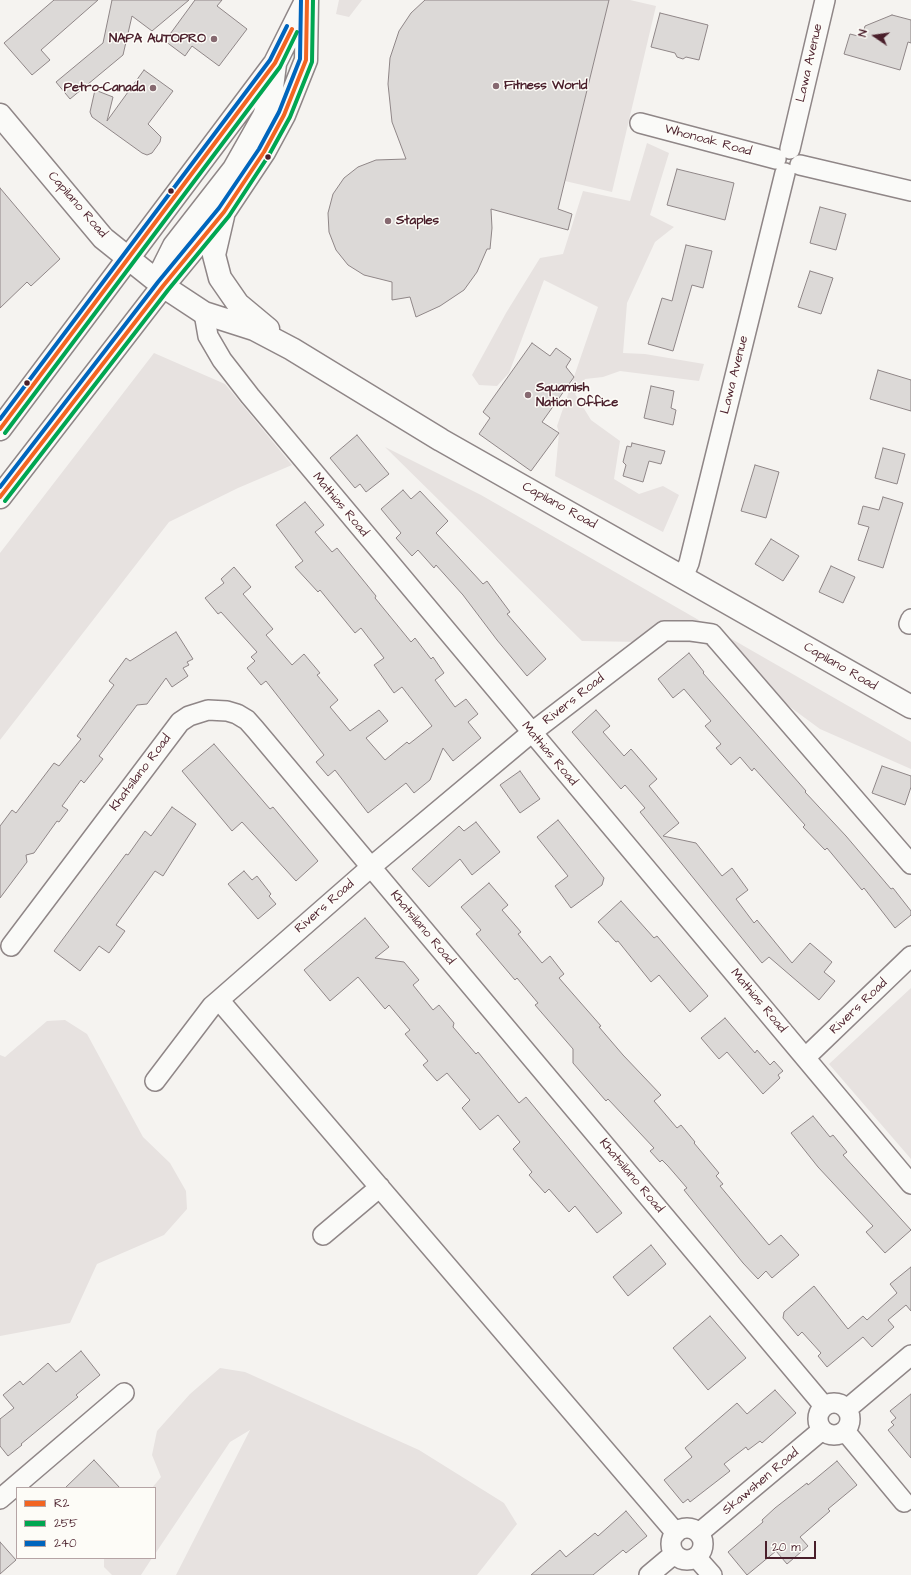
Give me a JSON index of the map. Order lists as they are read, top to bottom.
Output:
{
  "streets": {
    "main road": ["Capilano Road"],
    "street": [
      "Lawa Avenue",
      "Whonoak Road",
      "Mathias Road",
      "Rivers Road",
      "Khatsilano Road",
      "Skawshen Road"
    ]
  },
  "crossings": [
    ["Lawa Avenue", "Whonoak Road"],
    ["Lawa Avenue", "Capilano Road"],
    ["Capilano Road", "Mathias Road"],
    ["Mathias Road", "Rivers Road"],
    ["Rivers Road", "Khatsilano Road"],
    ["Khatsilano Road", "Skawshen Road"]
  ],
  "places": [
    "NAPA AUTOPRO",
    "Fitness World",
    "Petro-Canada",
    "Staples",
    "Squamish Nation Office"
  ],
  "lines": ["transit line R2", "transit line 255", "transit line 240"],
  "legend": ["R2", "255", "240"],
  "scale_bar": "20 m",
  "north": "left"
}
